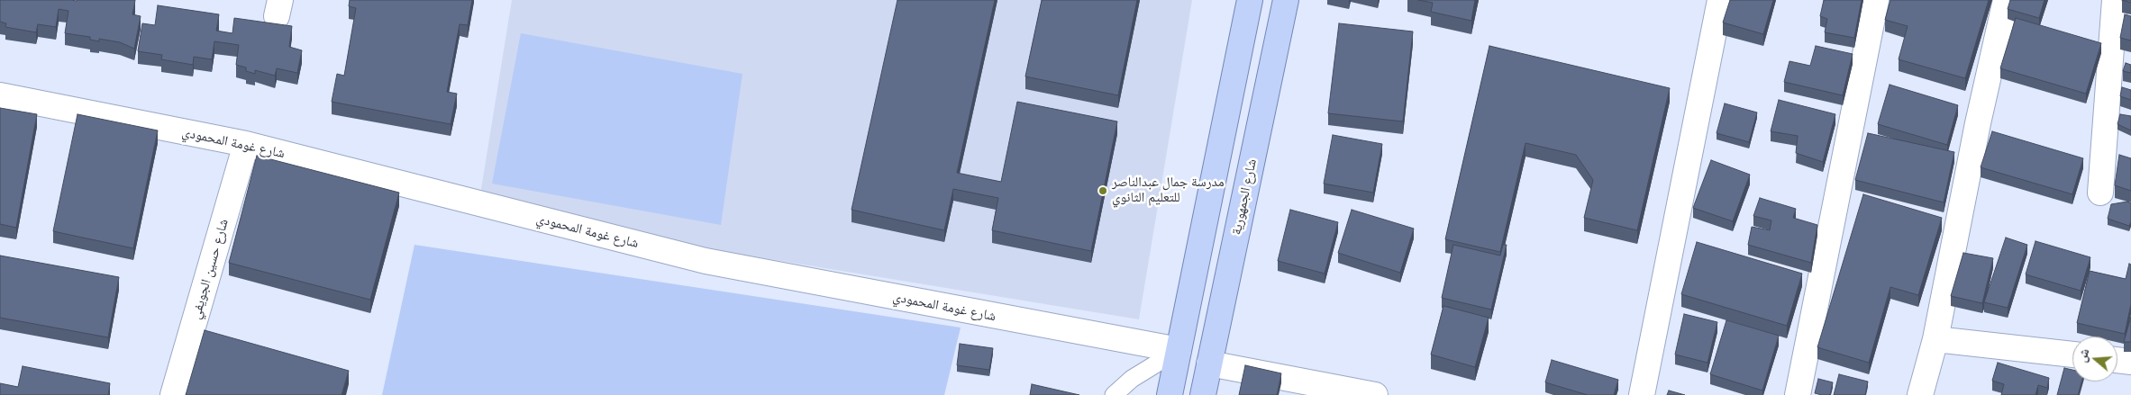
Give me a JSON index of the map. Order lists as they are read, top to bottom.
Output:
{
  "streets": {
    "main road": ["شارع الجمهورية"],
    "street": ["شارع غومة المحمودي", "شارع حسين الجويفي"]
  },
  "crossings": [
    ["شارع غومة المحمودي", "شارع حسين الجويفي"]
  ],
  "places": ["مدرسة جمال عبدالناصر للتعليم الثانوي"],
  "north": "left"
}
